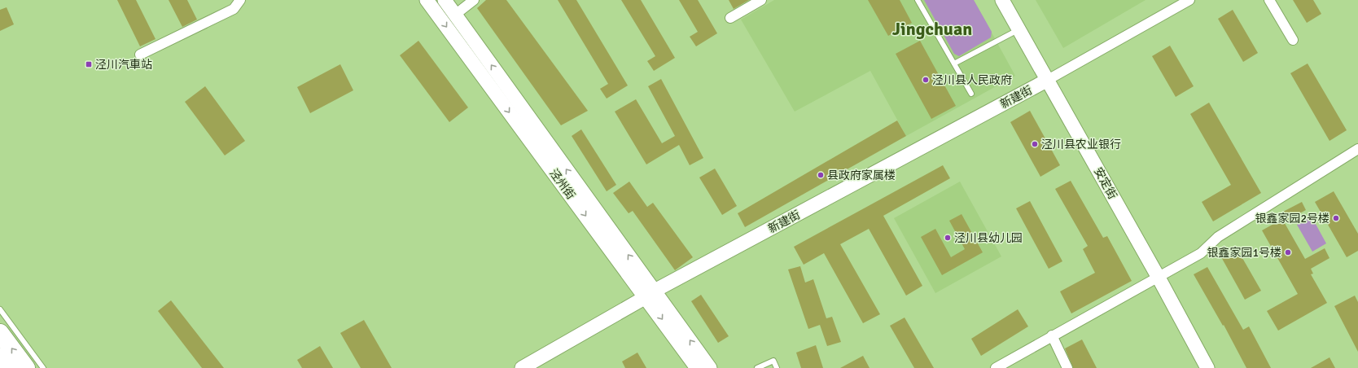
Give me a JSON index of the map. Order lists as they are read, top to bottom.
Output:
{
  "streets": {
    "street": ["新建街", "安定街", "泾州街"]
  },
  "crossings": [
    ["新建街", "安定街"],
    ["新建街", "泾州街"]
  ],
  "districts": ["Jingchuan"],
  "places": {
    "transit": ["泾川汽車站"],
    "other": [
      "泾川县人民政府",
      "泾川县农业银行",
      "县政府家属楼",
      "银鑫家园2号楼",
      "泾川县幼儿园",
      "银鑫家园1号楼"
    ]
  }
}
